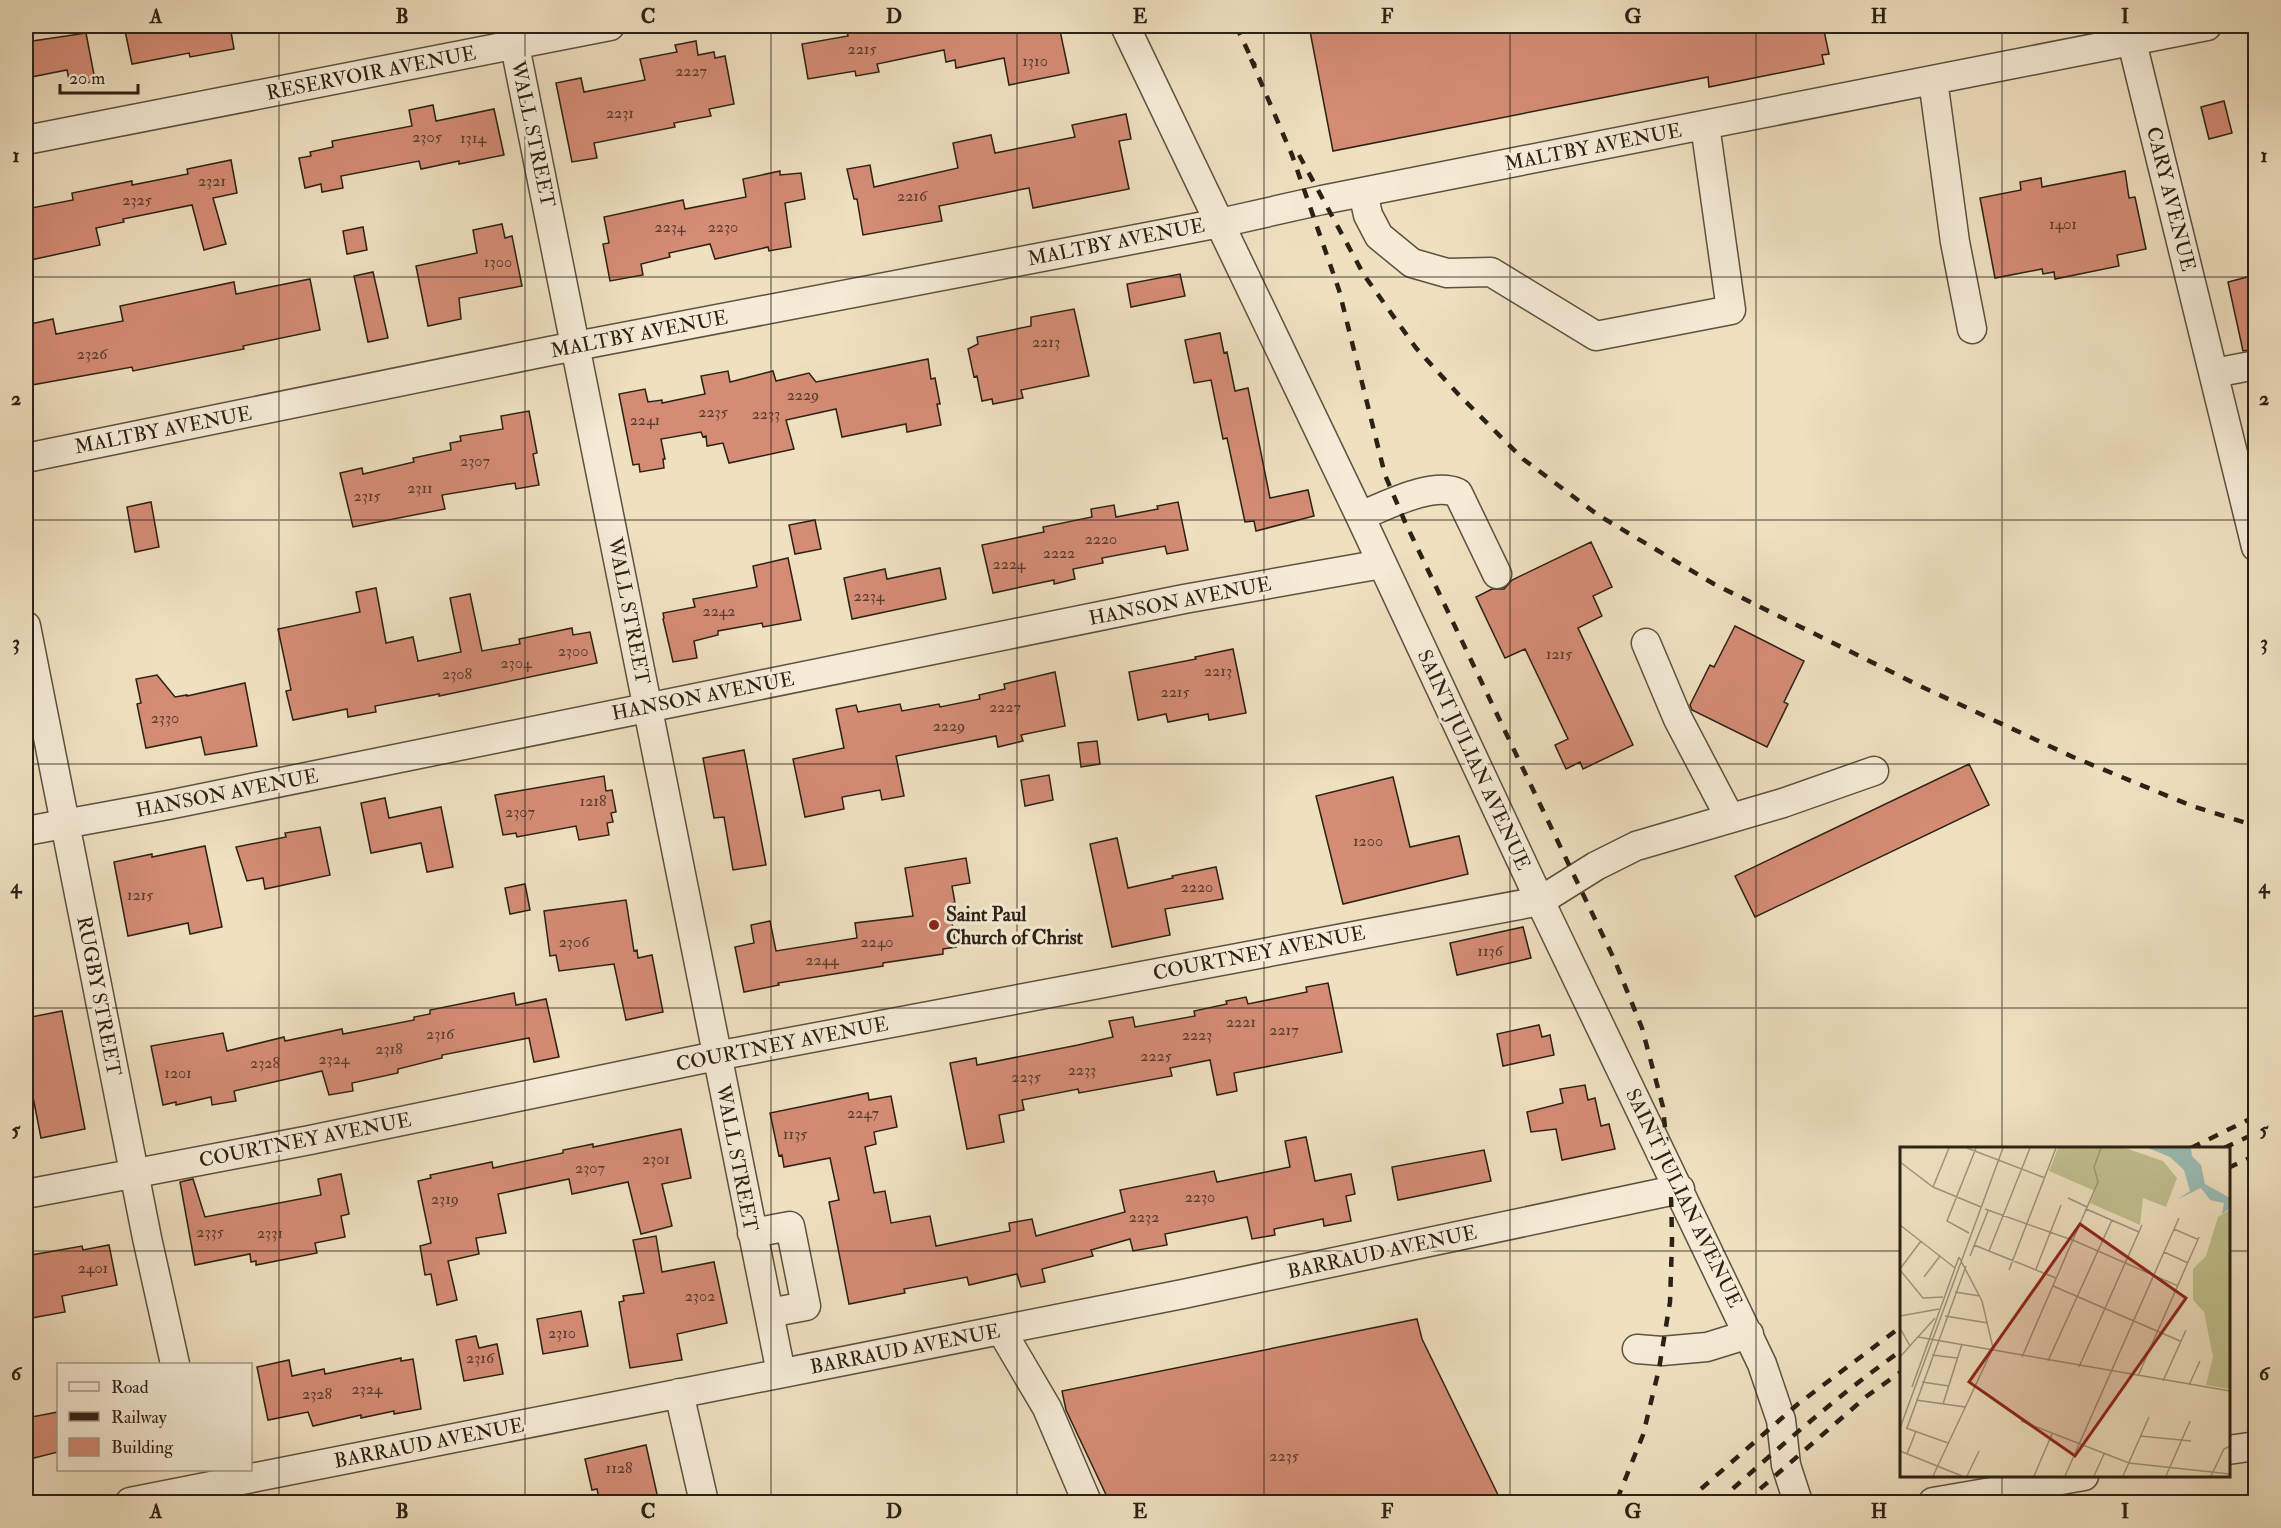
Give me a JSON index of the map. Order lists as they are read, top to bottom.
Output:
{
  "streets": {
    "street": [
      "RESERVOIR AVENUE",
      "WALL STREET",
      "MALTBY AVENUE",
      "CARY AVENUE",
      "HANSON AVENUE",
      "SAINT JULIAN AVENUE",
      "COURTNEY AVENUE",
      "RUGBY STREET",
      "BARRAUD AVENUE"
    ]
  },
  "crossings": [
    ["RESERVOIR AVENUE", "WALL STREET"],
    ["WALL STREET", "MALTBY AVENUE"],
    ["WALL STREET", "HANSON AVENUE"],
    ["WALL STREET", "COURTNEY AVENUE"],
    ["WALL STREET", "BARRAUD AVENUE"],
    ["MALTBY AVENUE", "CARY AVENUE"],
    ["MALTBY AVENUE", "SAINT JULIAN AVENUE"],
    ["HANSON AVENUE", "SAINT JULIAN AVENUE"],
    ["HANSON AVENUE", "RUGBY STREET"],
    ["SAINT JULIAN AVENUE", "COURTNEY AVENUE"],
    ["SAINT JULIAN AVENUE", "BARRAUD AVENUE"],
    ["COURTNEY AVENUE", "RUGBY STREET"]
  ],
  "places": ["Saint Paul Church of Christ"],
  "house_numbers": [
    "2215",
    "1310",
    "2227",
    "2231",
    "2305",
    "1314",
    "2321",
    "2216",
    "2325",
    "1401",
    "2234",
    "2230",
    "1300",
    "2213",
    "2326",
    "2229",
    "2235",
    "2233",
    "2241",
    "2307",
    "2311",
    "2315",
    "2220",
    "2222",
    "2224",
    "2234",
    "2242",
    "2300",
    "1215",
    "2304",
    "2213",
    "2308",
    "2215",
    "2227",
    "2330",
    "2229",
    "1218",
    "2307",
    "1200",
    "2220",
    "1215",
    "2306",
    "2240",
    "1136",
    "2244",
    "2221",
    "2217",
    "2316",
    "2223",
    "2318",
    "2225",
    "2324",
    "2328",
    "2233",
    "1201",
    "2235",
    "2247",
    "1135",
    "2301",
    "2307",
    "2230",
    "2319",
    "2232",
    "2335",
    "2331",
    "2401",
    "2302",
    "2310",
    "2316",
    "2324",
    "2328",
    "2235",
    "1128"
  ],
  "legend": ["Road", "Railway", "Building"],
  "scale_bar": "20 m",
  "grid": {
    "columns": [
      "A",
      "B",
      "C",
      "D",
      "E",
      "F",
      "G",
      "H",
      "I"
    ],
    "rows": [
      "1",
      "2",
      "3",
      "4",
      "5",
      "6"
    ]
  }
}
